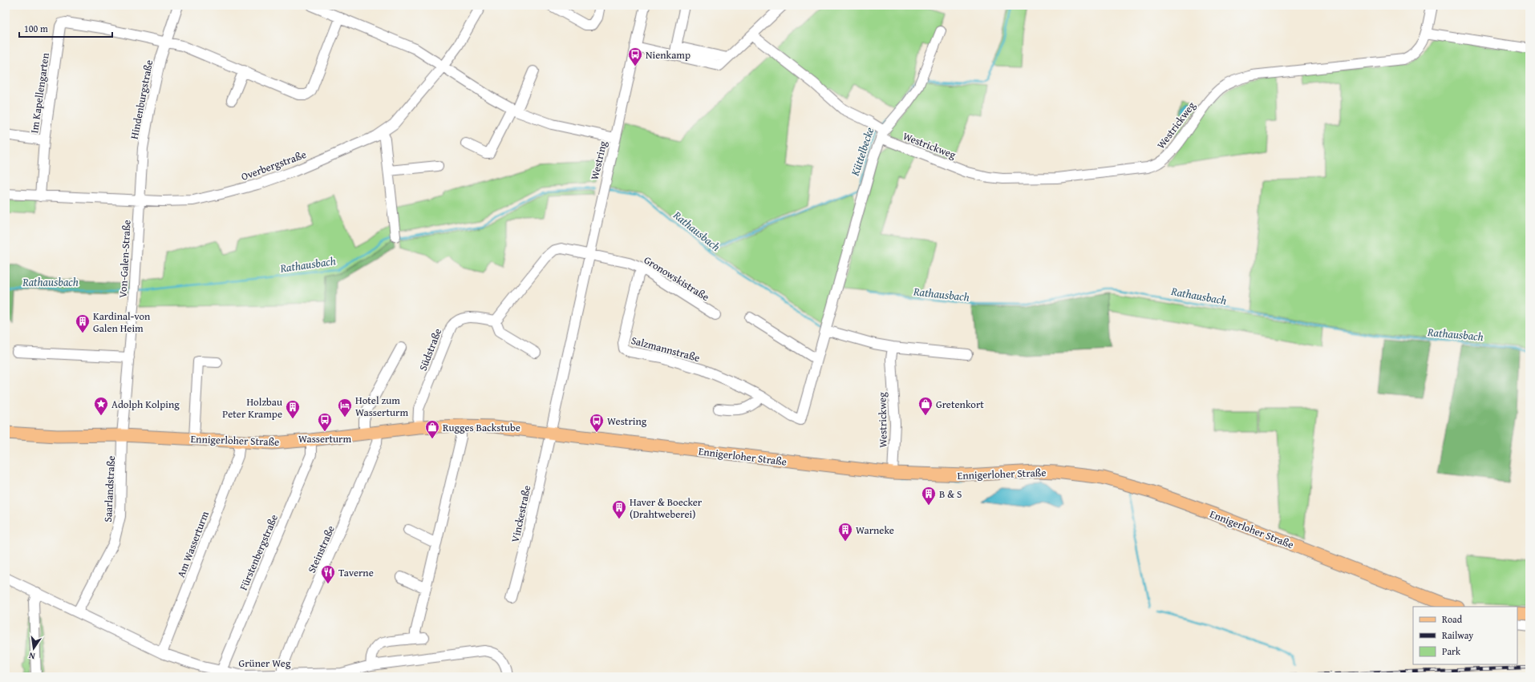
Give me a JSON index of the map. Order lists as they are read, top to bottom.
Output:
{
  "streets": {
    "main road": ["Ennigerloher Straße"],
    "street": [
      "Im Kapellengarten",
      "Hindenburgstraße",
      "Westrickweg",
      "Westring",
      "Overbergstraße",
      "Von-Galen-Straße",
      "Gronowskistraße",
      "Salzmannstraße",
      "Südstraße",
      "Saarlandstraße",
      "Vinckestraße",
      "Am Wasserturm",
      "Steinstraße",
      "Fürstenbergstraße",
      "Grüner Weg"
    ]
  },
  "crossings": [
    ["Im Kapellengarten", "Hindenburgstraße"],
    ["Im Kapellengarten", "Overbergstraße"],
    ["Hindenburgstraße", "Overbergstraße"],
    ["Hindenburgstraße", "Von-Galen-Straße"],
    ["Westrickweg", "Ennigerloher Straße"],
    ["Westring", "Gronowskistraße"],
    ["Westring", "Ennigerloher Straße"],
    ["Westring", "Vinckestraße"],
    ["Overbergstraße", "Von-Galen-Straße"],
    ["Von-Galen-Straße", "Ennigerloher Straße"],
    ["Von-Galen-Straße", "Saarlandstraße"],
    ["Gronowskistraße", "Salzmannstraße"],
    ["Südstraße", "Ennigerloher Straße"],
    ["Ennigerloher Straße", "Saarlandstraße"],
    ["Ennigerloher Straße", "Vinckestraße"],
    ["Ennigerloher Straße", "Am Wasserturm"],
    ["Ennigerloher Straße", "Steinstraße"],
    ["Ennigerloher Straße", "Fürstenbergstraße"],
    ["Saarlandstraße", "Grüner Weg"],
    ["Am Wasserturm", "Grüner Weg"],
    ["Steinstraße", "Grüner Weg"],
    ["Fürstenbergstraße", "Grüner Weg"]
  ],
  "water": ["Küttelbecke", "Rathausbach"],
  "places": {
    "bus stop": ["Nienkamp", "Wasserturm", "Westring"],
    "building": [
      "Kardinal-von Galen Heim",
      "Holzbau Peter Krampe",
      "B & S",
      "Haver & Boecker (Drahtweberei)",
      "Warneke"
    ],
    "place": ["Adolph Kolping"],
    "shop": ["Gretenkort", "Rugges Backstube"],
    "hotel": ["Hotel zum Wasserturm"],
    "restaurant": ["Taverne"]
  },
  "legend": ["Road", "Railway", "Park"],
  "scale_bar": "100 m",
  "north": "bottom"
}
